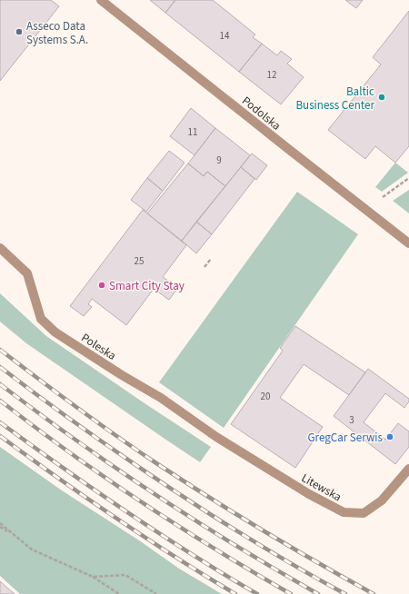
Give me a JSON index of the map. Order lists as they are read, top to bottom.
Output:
{
  "streets": {
    "street": ["Podolska", "Poleska", "Litewska"]
  },
  "crossings": [
    ["Poleska", "Litewska"]
  ],
  "places": [
    "Asseco Data Systems S.A.",
    "Baltic Business Center",
    "Smart City Stay",
    "GregCar Serwis"
  ],
  "house_numbers": [
    "14",
    "12",
    "11",
    "9",
    "25",
    "20",
    "3"
  ]
}
